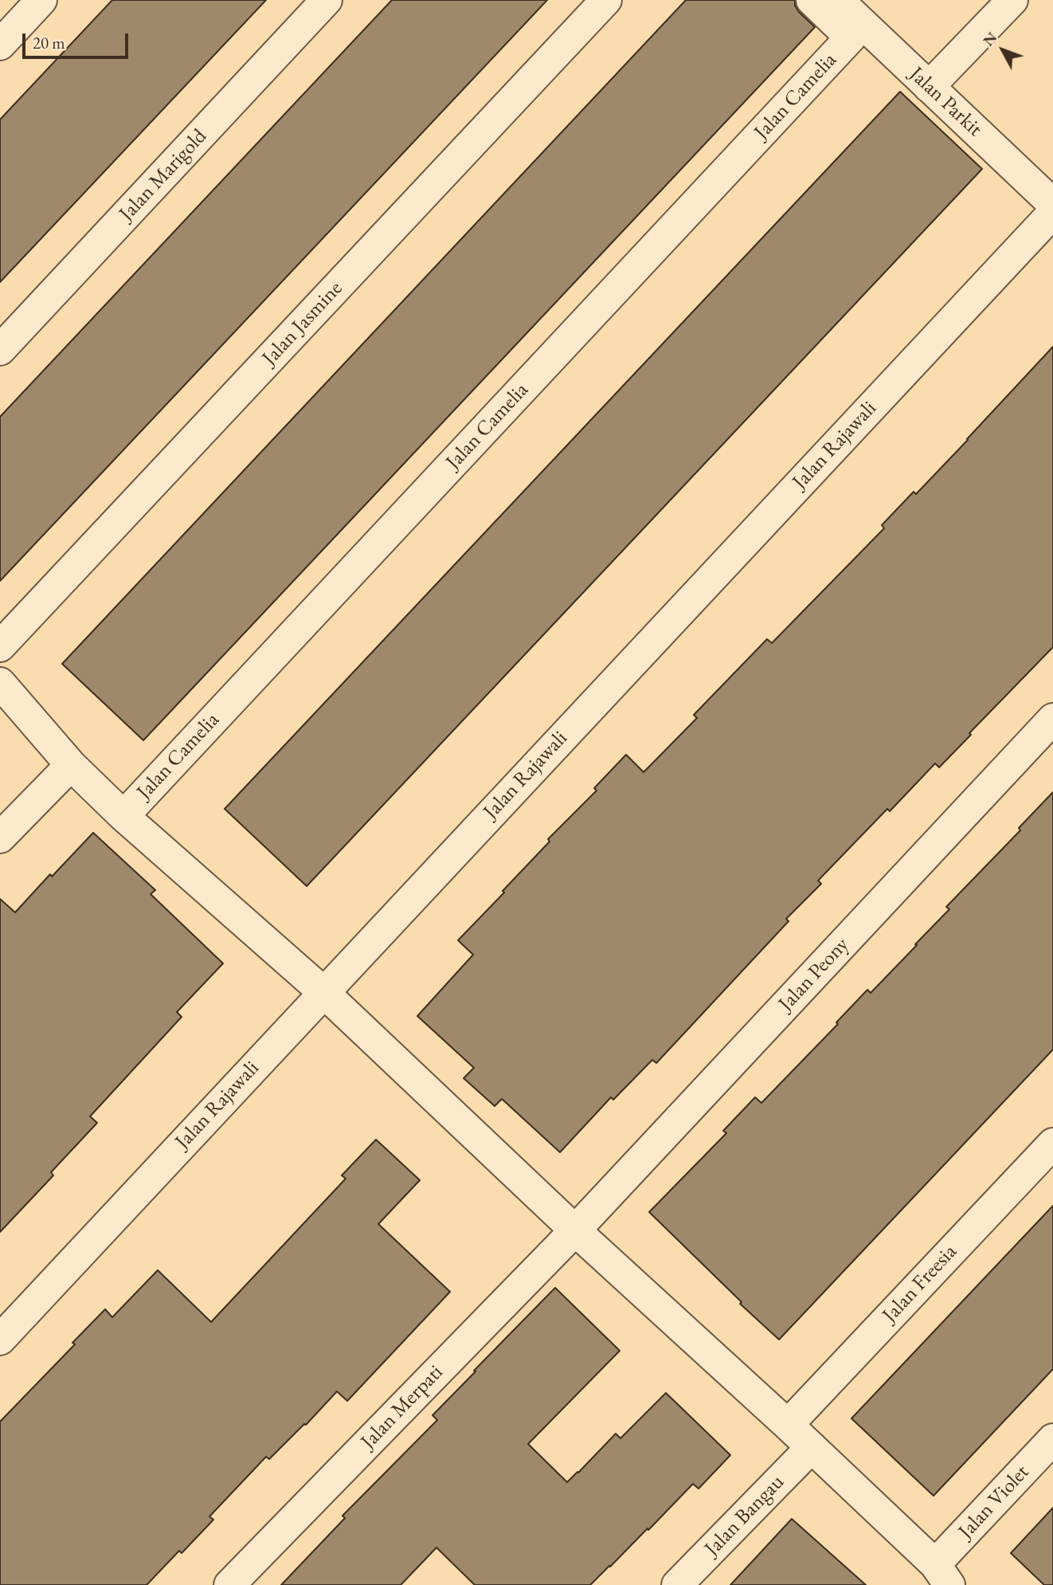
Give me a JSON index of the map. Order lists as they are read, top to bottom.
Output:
{
  "streets": {
    "street": [
      "Jalan Camelia",
      "Jalan Parkit",
      "Jalan Marigold",
      "Jalan Jasmine",
      "Jalan Rajawali",
      "Jalan Peony",
      "Jalan Freesia",
      "Jalan Merpati",
      "Jalan Violet",
      "Jalan Bangau"
    ]
  },
  "crossings": [
    ["Jalan Peony", "Jalan Merpati"]
  ],
  "scale_bar": "20 m",
  "north": "top left"
}
